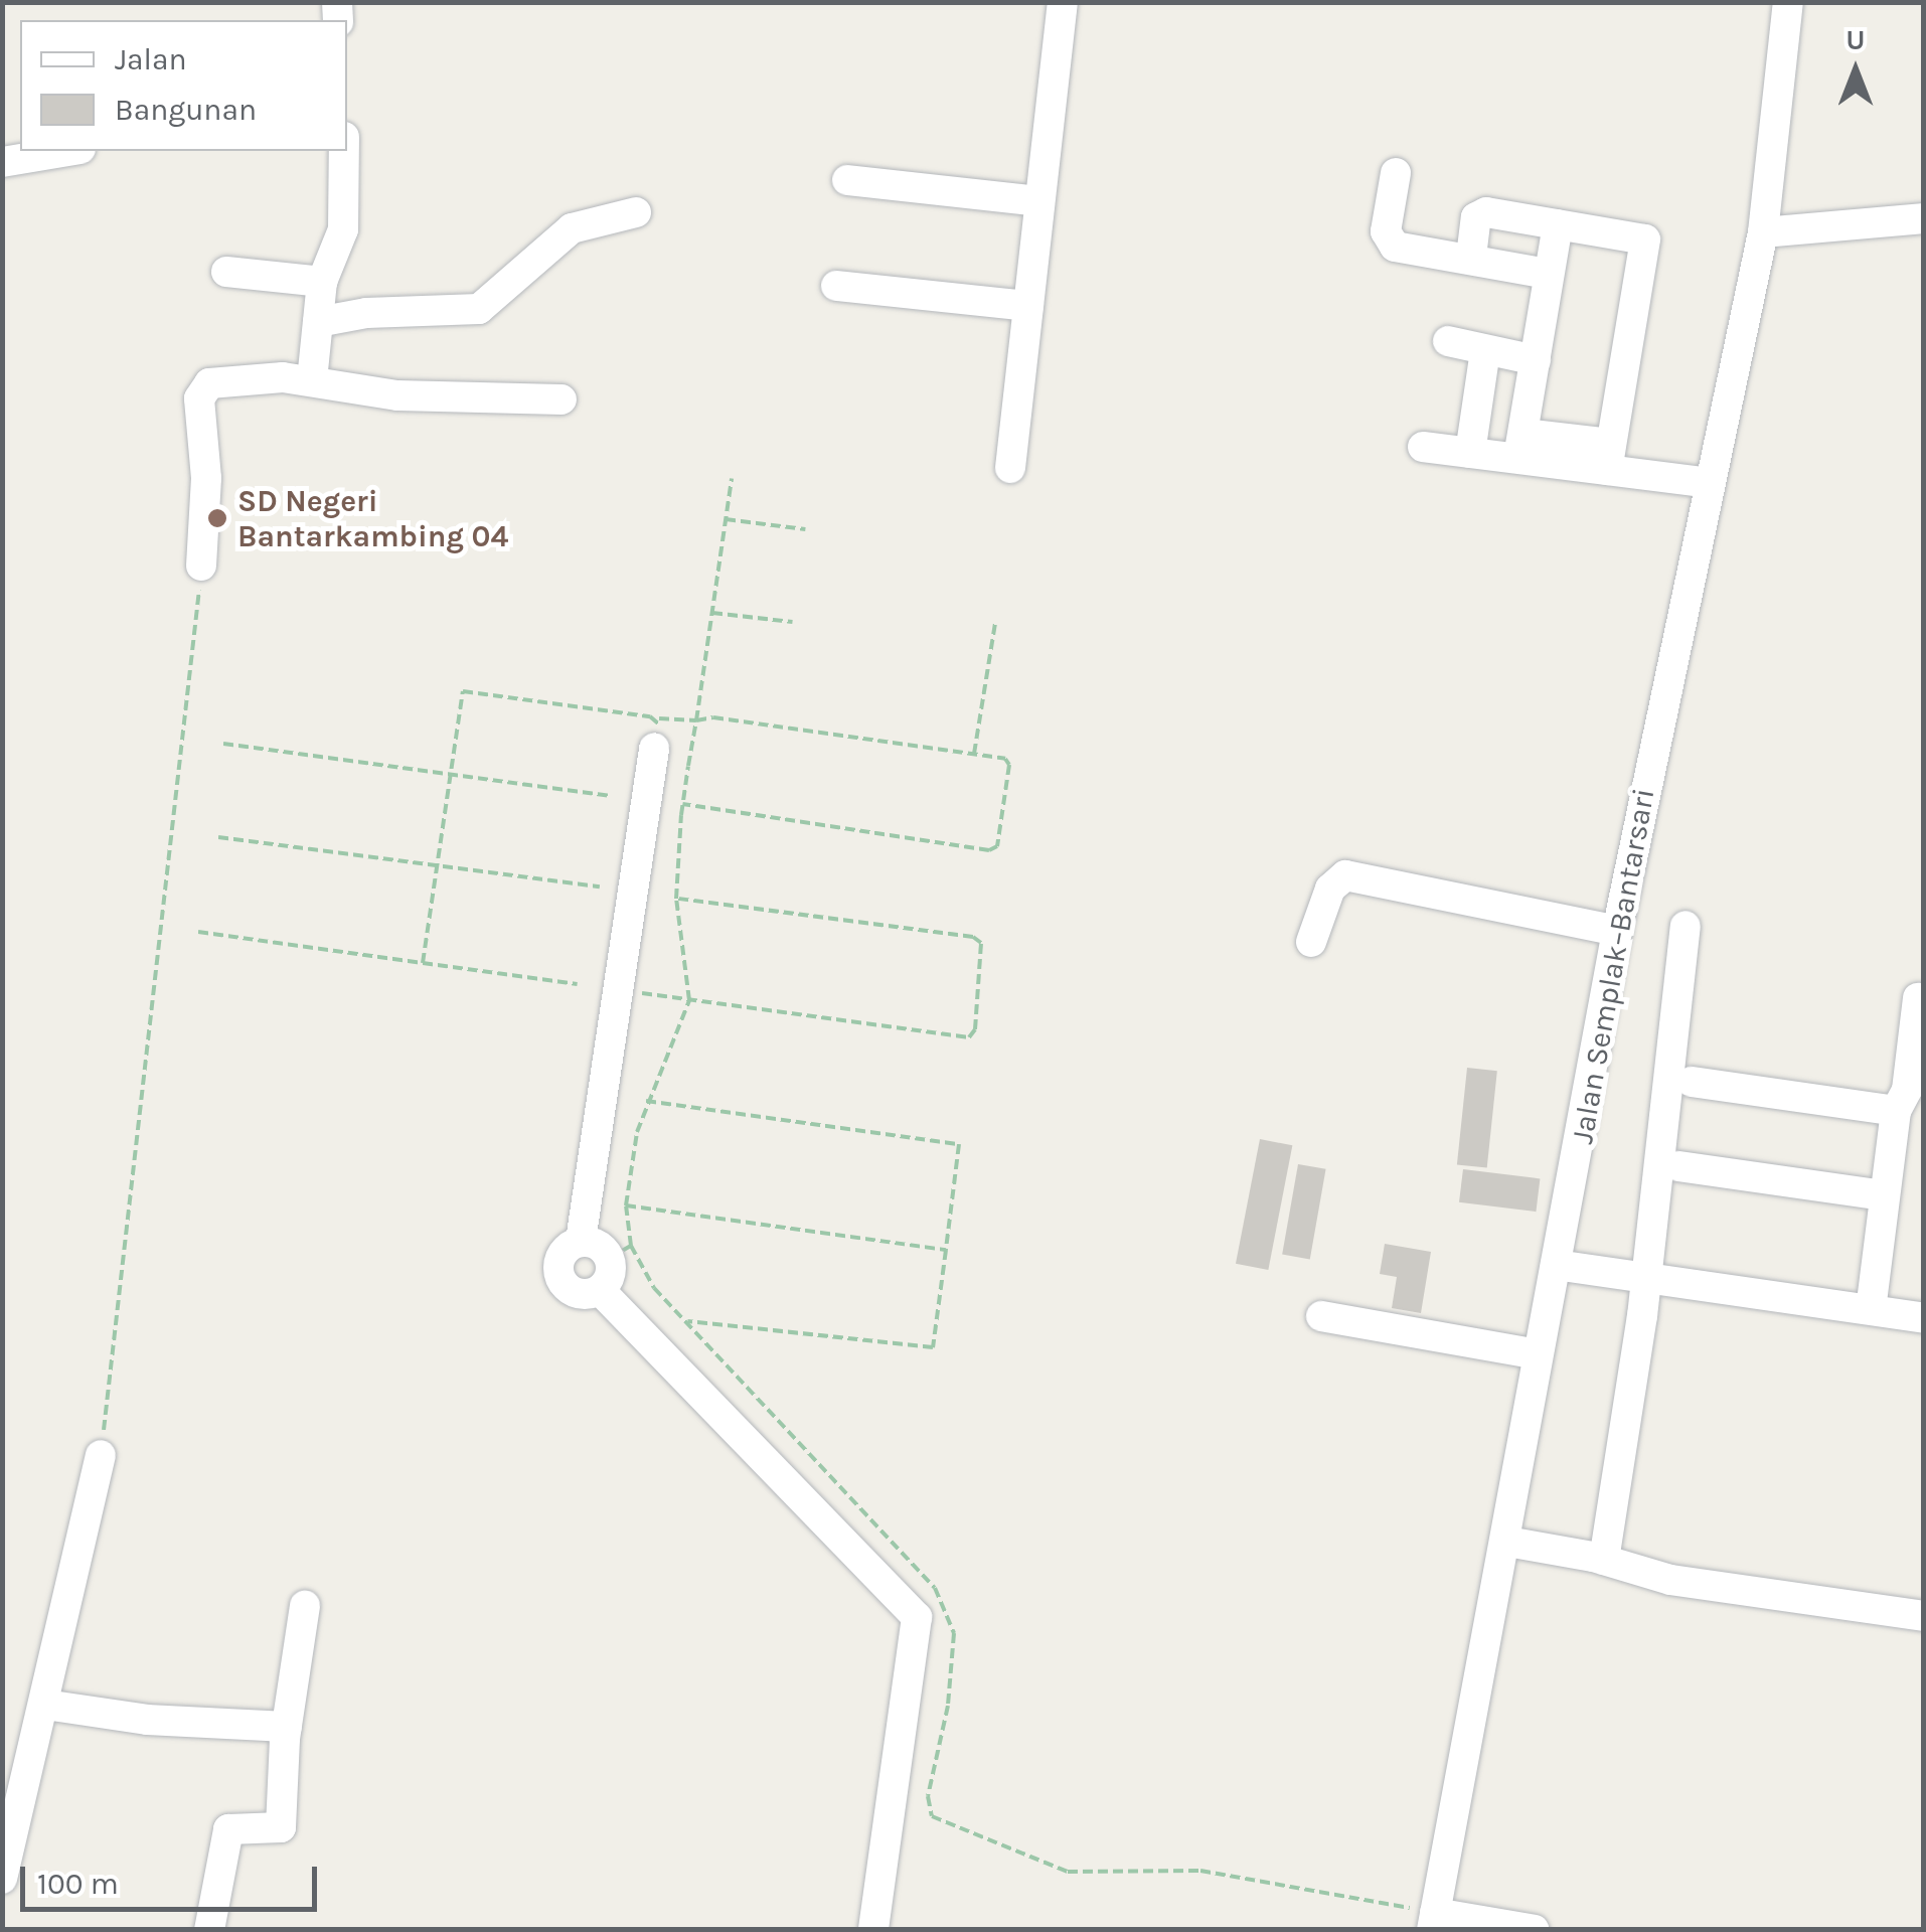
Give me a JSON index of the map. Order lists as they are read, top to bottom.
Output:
{
  "streets": {
    "street": ["Jalan Semplak–Bantarsari"]
  },
  "places": ["SD Negeri Bantarkambing 04"],
  "legend": ["Jalan", "Bangunan"],
  "scale_bar": "100 m",
  "north": "top"
}
